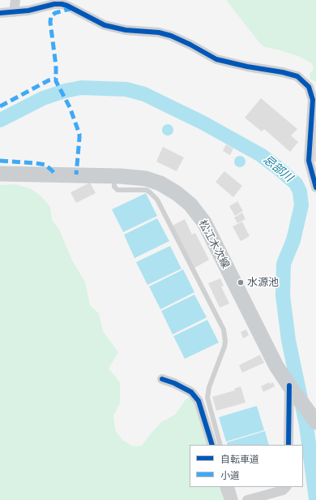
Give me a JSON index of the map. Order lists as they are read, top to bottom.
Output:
{
  "streets": {
    "main road": ["松江木次線"]
  },
  "water": ["忌部川"],
  "places": ["水源池"],
  "legend": ["自転車道", "小道"]
}
